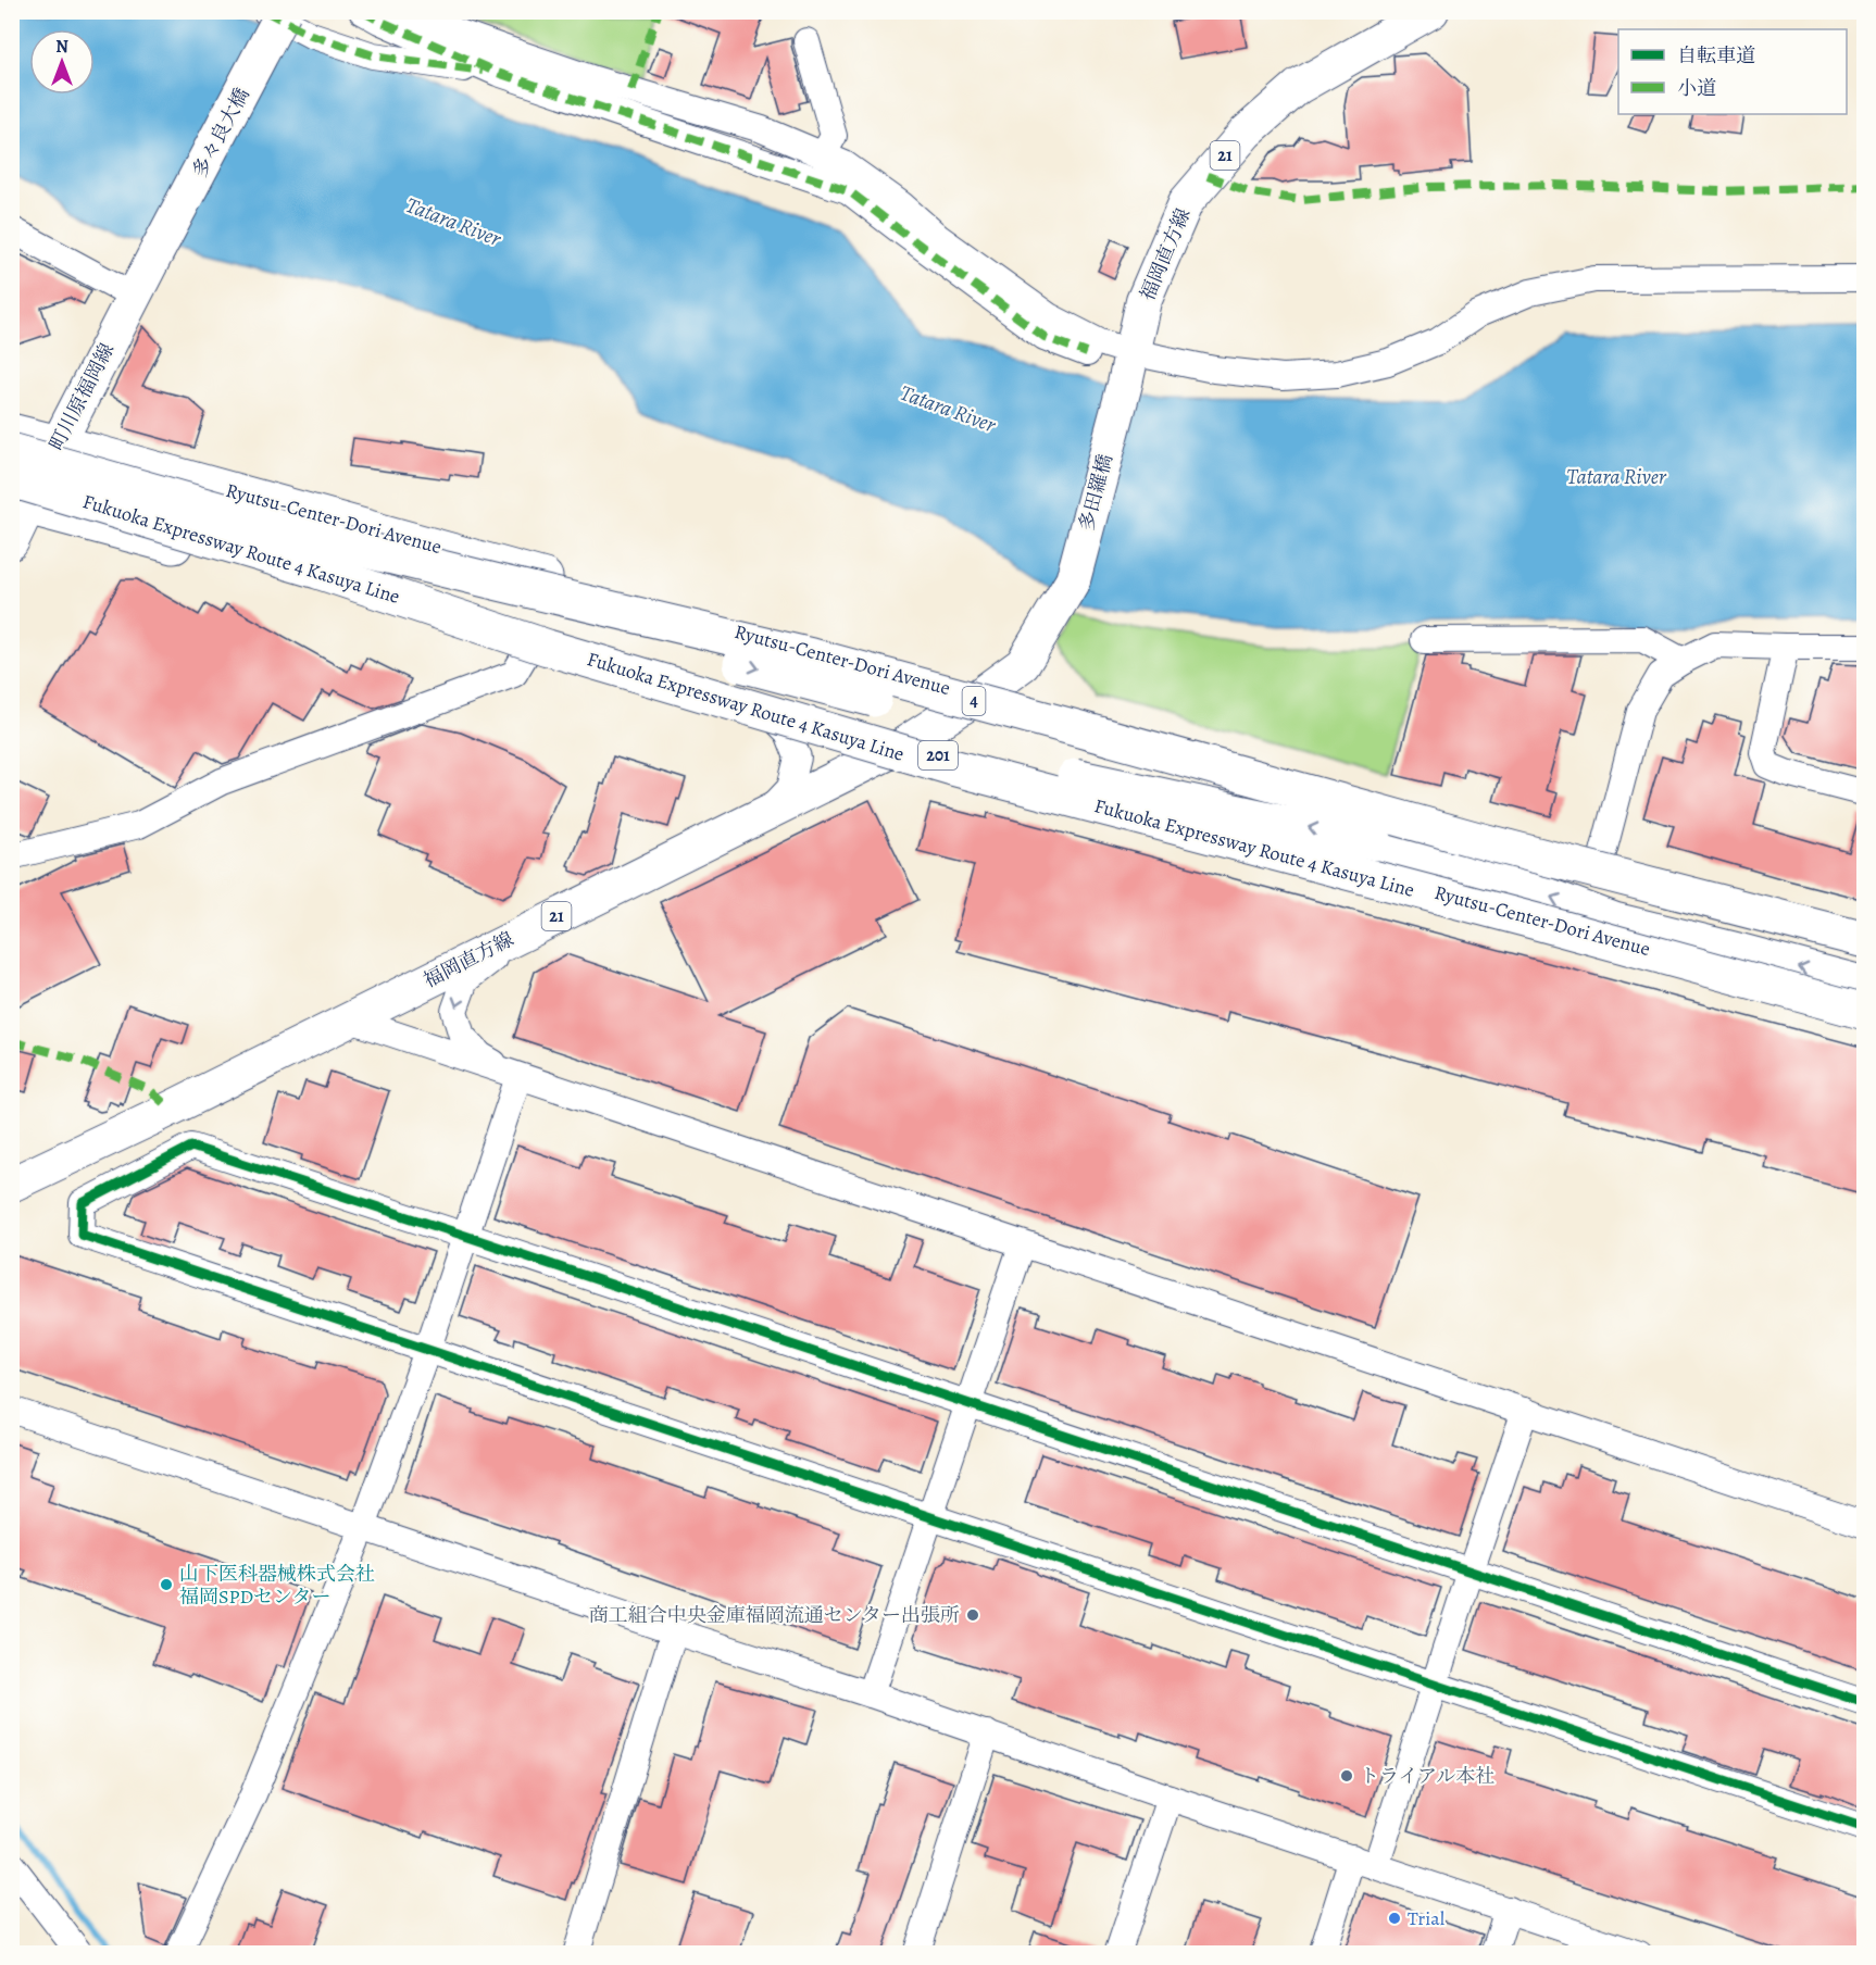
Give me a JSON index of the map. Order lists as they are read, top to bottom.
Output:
{
  "streets": {
    "highway": [
      "Ryutsu-Center-Dori Avenue",
      "Fukuoka Expressway Route 4 Kasuya Line",
      "4",
      "201"
    ],
    "main road": [
      "多々良大橋",
      "21",
      "福岡直方線",
      "町川原福岡線",
      "多田羅橋"
    ]
  },
  "crossings": [
    ["多々良大橋", "町川原福岡線"],
    ["福岡直方線", "多田羅橋"],
    ["福岡直方線", "Ryutsu-Center-Dori Avenue"],
    ["町川原福岡線", "Ryutsu-Center-Dori Avenue"],
    ["町川原福岡線", "Fukuoka Expressway Route 4 Kasuya Line"],
    ["Ryutsu-Center-Dori Avenue", "Fukuoka Expressway Route 4 Kasuya Line"]
  ],
  "water": ["Tatara River"],
  "places": [
    "山下医科器械株式会社 福岡SPDセンター",
    "商工組合中央金庫福岡流通センター出張所",
    "トライアル本社",
    "Trial"
  ],
  "legend": ["自転車道", "小道"],
  "north": "top"
}
